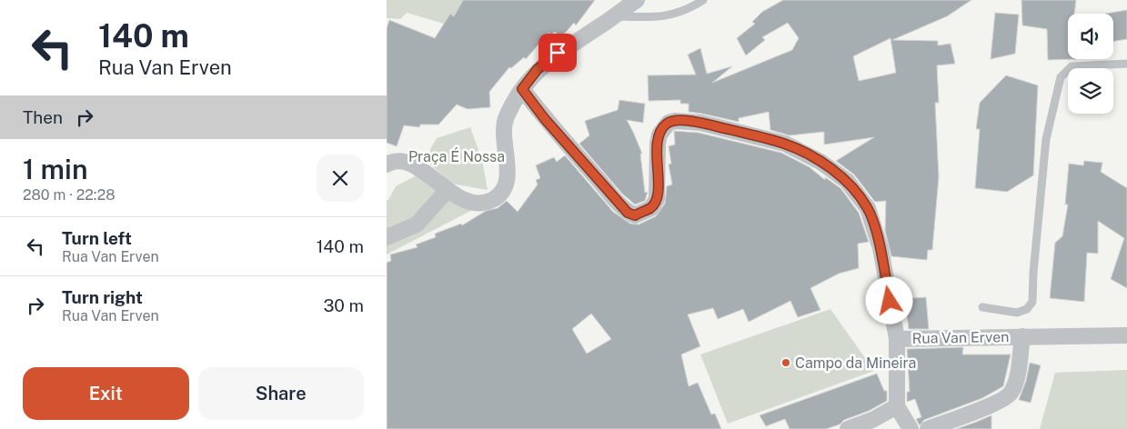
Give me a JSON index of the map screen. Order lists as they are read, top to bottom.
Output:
{
  "streets": {
    "street": ["Rua Van Erven"]
  },
  "parks": ["Praça É Nossa"],
  "places": ["Campo da Mineira"],
  "page": {
    "turn": ["140 m", "Rua Van Erven"],
    "then": "Then",
    "heading": ["1 min", "280 m · 22:28"],
    "list": [
      {
        "name": "Turn left",
        "note": "Rua Van Erven",
        "value": "140 m"
      },
      {
        "name": "Turn right",
        "note": "Rua Van Erven",
        "value": "30 m"
      }
    ],
    "buttons": ["Exit", "Share"]
  }
}
